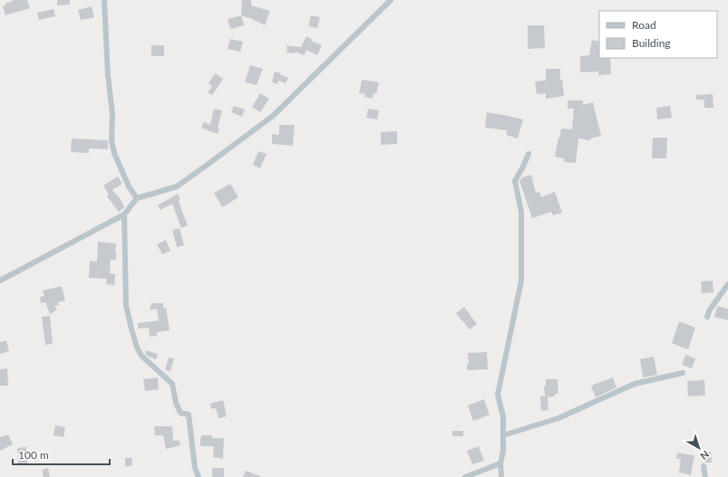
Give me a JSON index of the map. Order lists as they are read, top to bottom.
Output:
{
  "legend": ["Road", "Building"],
  "scale_bar": "100 m",
  "north": "bottom right"
}
